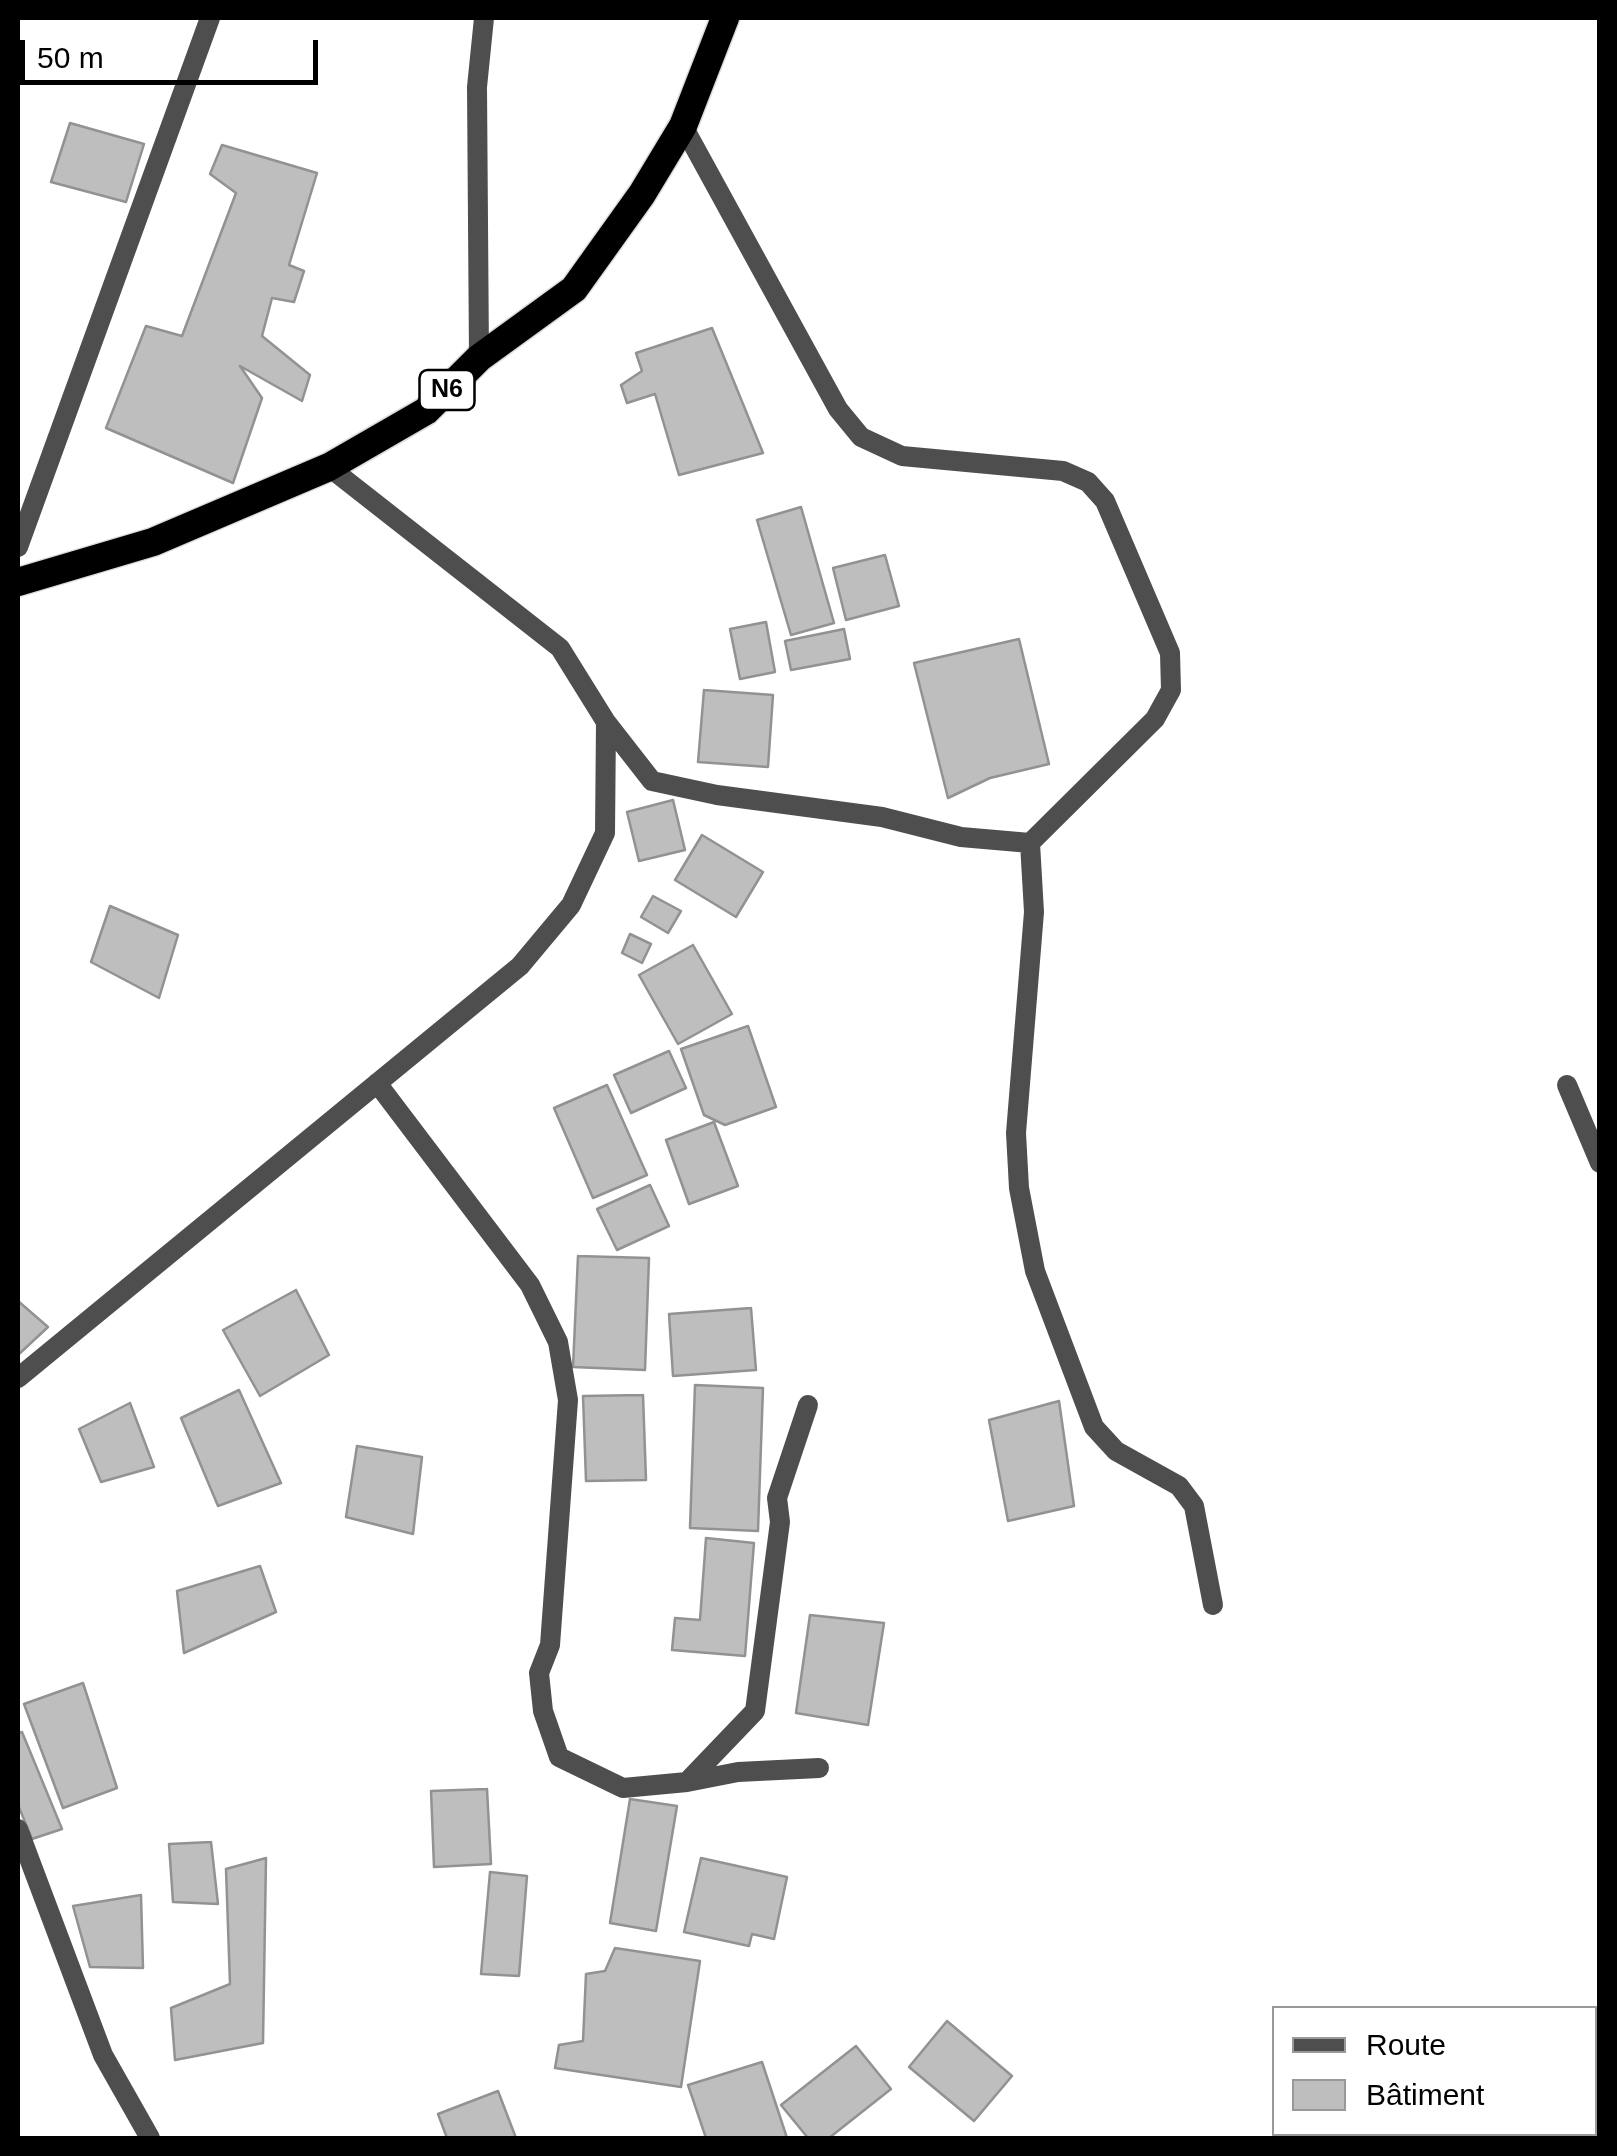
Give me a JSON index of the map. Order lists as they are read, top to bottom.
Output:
{
  "streets": {
    "highway": ["N6"]
  },
  "legend": ["Route", "Bâtiment"],
  "scale_bar": "50 m"
}
